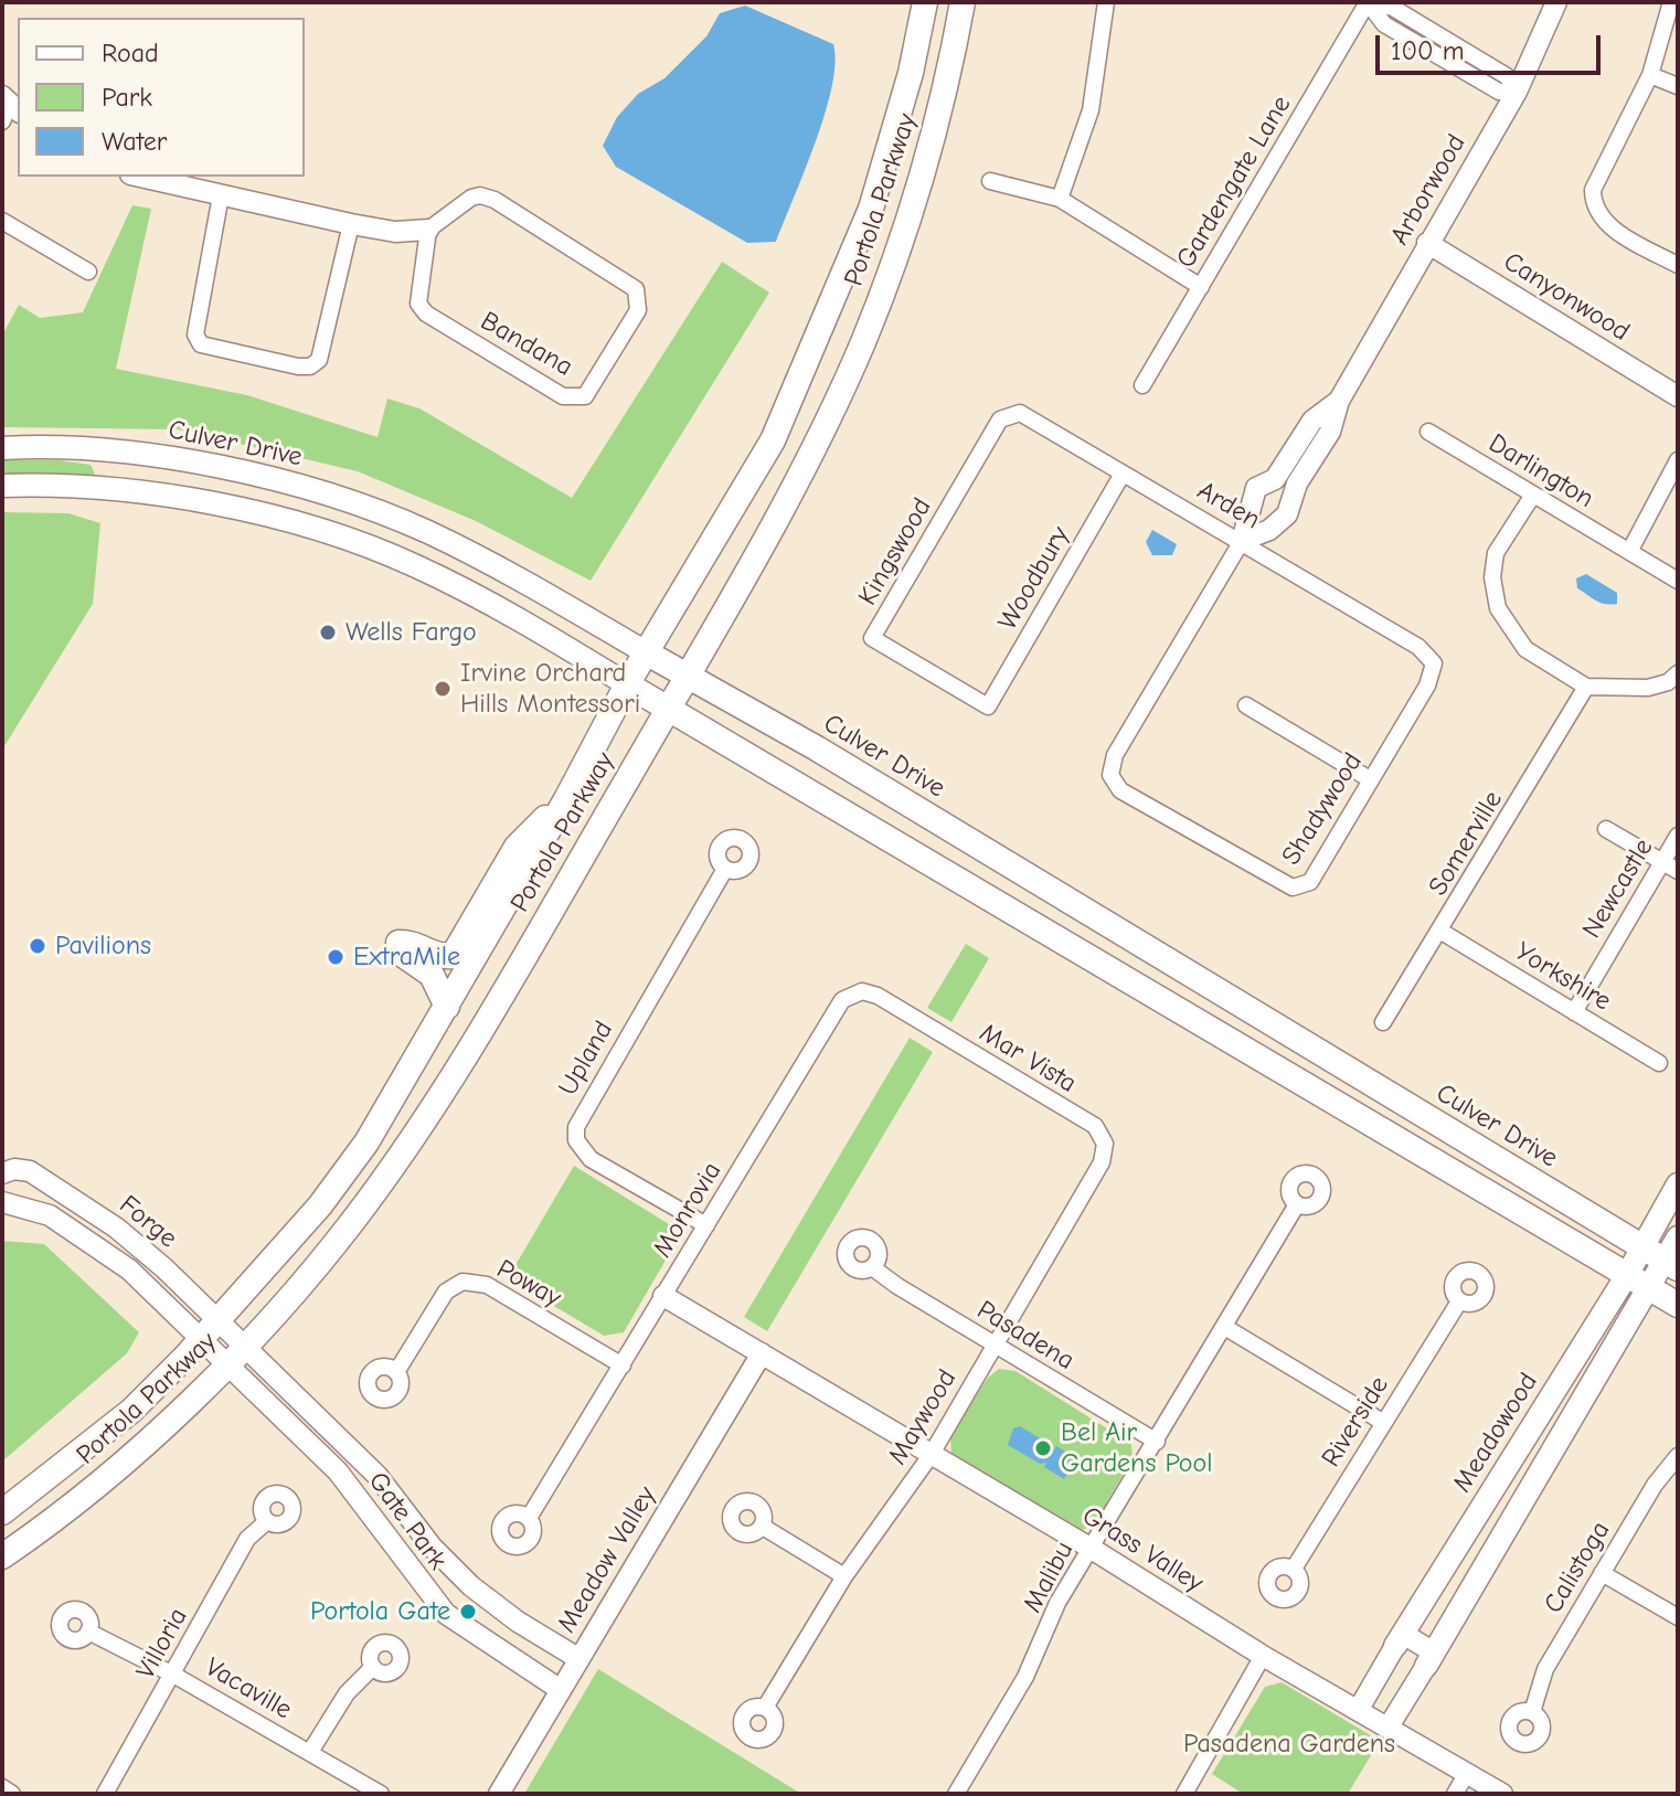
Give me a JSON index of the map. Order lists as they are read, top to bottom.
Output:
{
  "streets": {
    "main road": ["Portola Parkway", "Culver Drive", "Meadowood"],
    "street": [
      "Gardengate Lane",
      "Arborwood",
      "Canyonwood",
      "Bandana",
      "Darlington",
      "Arden",
      "Kingswood",
      "Woodbury",
      "Shadywood",
      "Somerville",
      "Newcastle",
      "Yorkshire",
      "Upland",
      "Mar Vista",
      "Monrovia",
      "Forge",
      "Poway",
      "Pasadena",
      "Maywood",
      "Riverside",
      "Gate Park",
      "Grass Valley",
      "Meadow Valley",
      "Calistoga",
      "Malibu",
      "Villoria",
      "Vacaville"
    ]
  },
  "crossings": [
    ["Arborwood", "Canyonwood"],
    ["Arborwood", "Arden"],
    ["Arborwood", "Shadywood"],
    ["Portola Parkway", "Culver Drive"],
    ["Portola Parkway", "Forge"],
    ["Portola Parkway", "Gate Park"],
    ["Culver Drive", "Meadowood"],
    ["Arden", "Kingswood"],
    ["Arden", "Woodbury"],
    ["Arden", "Shadywood"],
    ["Kingswood", "Woodbury"],
    ["Somerville", "Yorkshire"],
    ["Newcastle", "Yorkshire"],
    ["Upland", "Monrovia"],
    ["Mar Vista", "Monrovia"],
    ["Mar Vista", "Maywood"],
    ["Monrovia", "Poway"],
    ["Monrovia", "Grass Valley"],
    ["Forge", "Gate Park"],
    ["Pasadena", "Maywood"],
    ["Pasadena", "Malibu"],
    ["Maywood", "Grass Valley"],
    ["Meadowood", "Grass Valley"],
    ["Gate Park", "Meadow Valley"],
    ["Grass Valley", "Meadow Valley"],
    ["Grass Valley", "Malibu"],
    ["Villoria", "Vacaville"]
  ],
  "parks": ["Pasadena Gardens"],
  "places": [
    "Wells Fargo",
    "Irvine Orchard Hills Montessori",
    "Pavilions",
    "ExtraMile",
    "Bel Air Gardens Pool",
    "Portola Gate"
  ],
  "legend": ["Road", "Park", "Water"],
  "scale_bar": "100 m"
}
